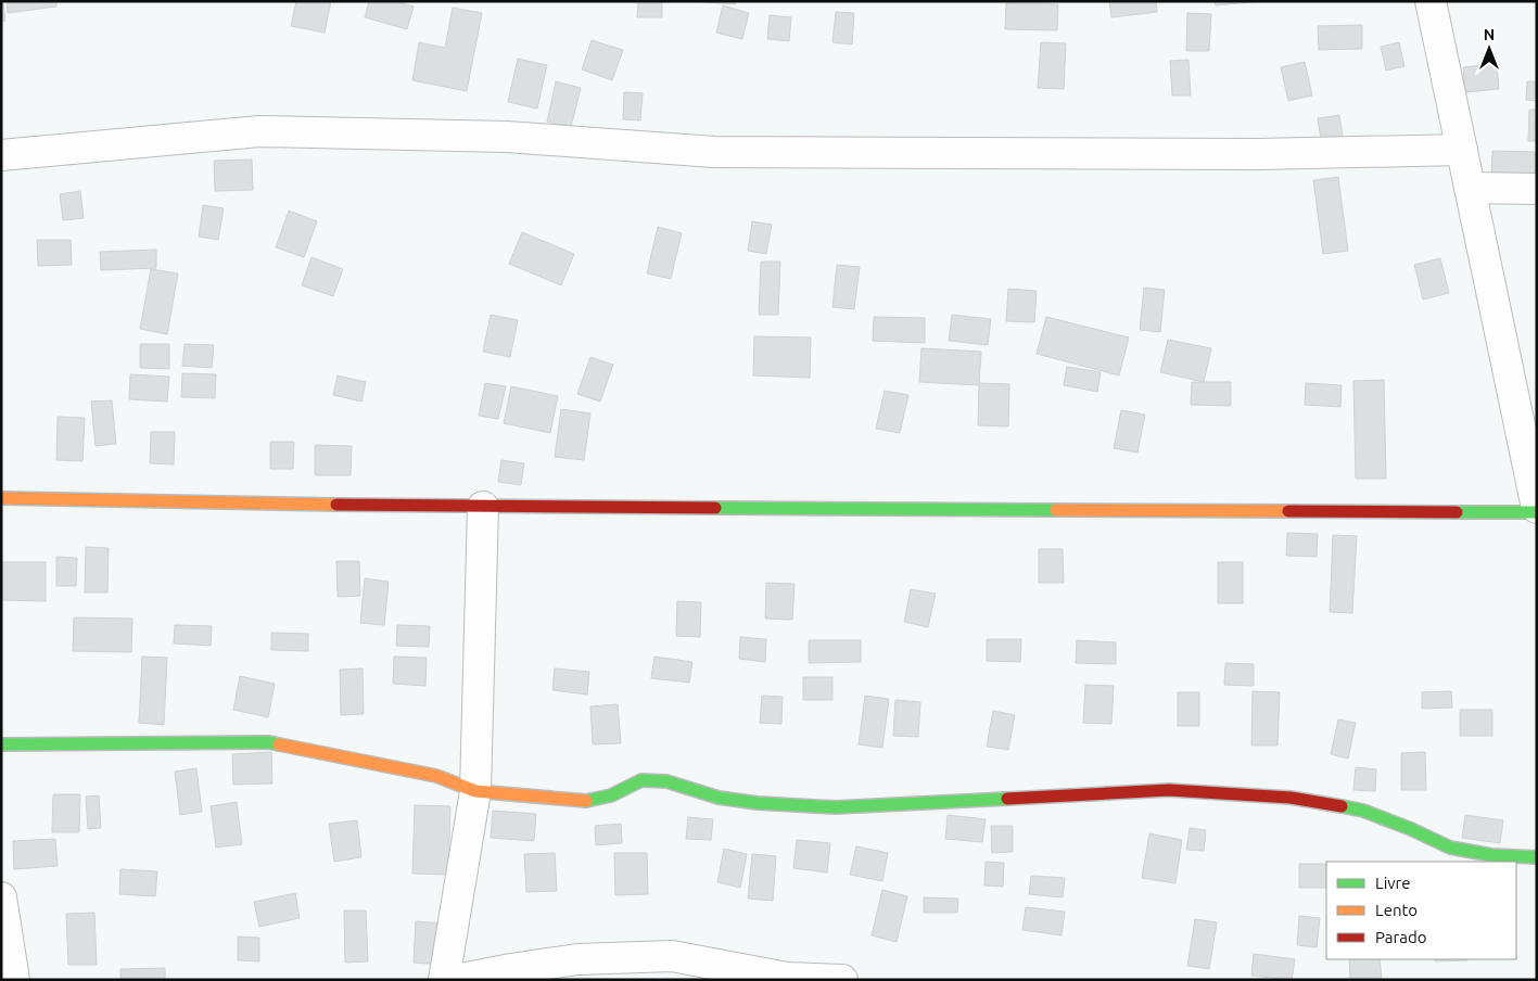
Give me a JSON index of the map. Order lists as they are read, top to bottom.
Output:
{
  "legend": ["Livre", "Lento", "Parado"],
  "north": "top"
}
